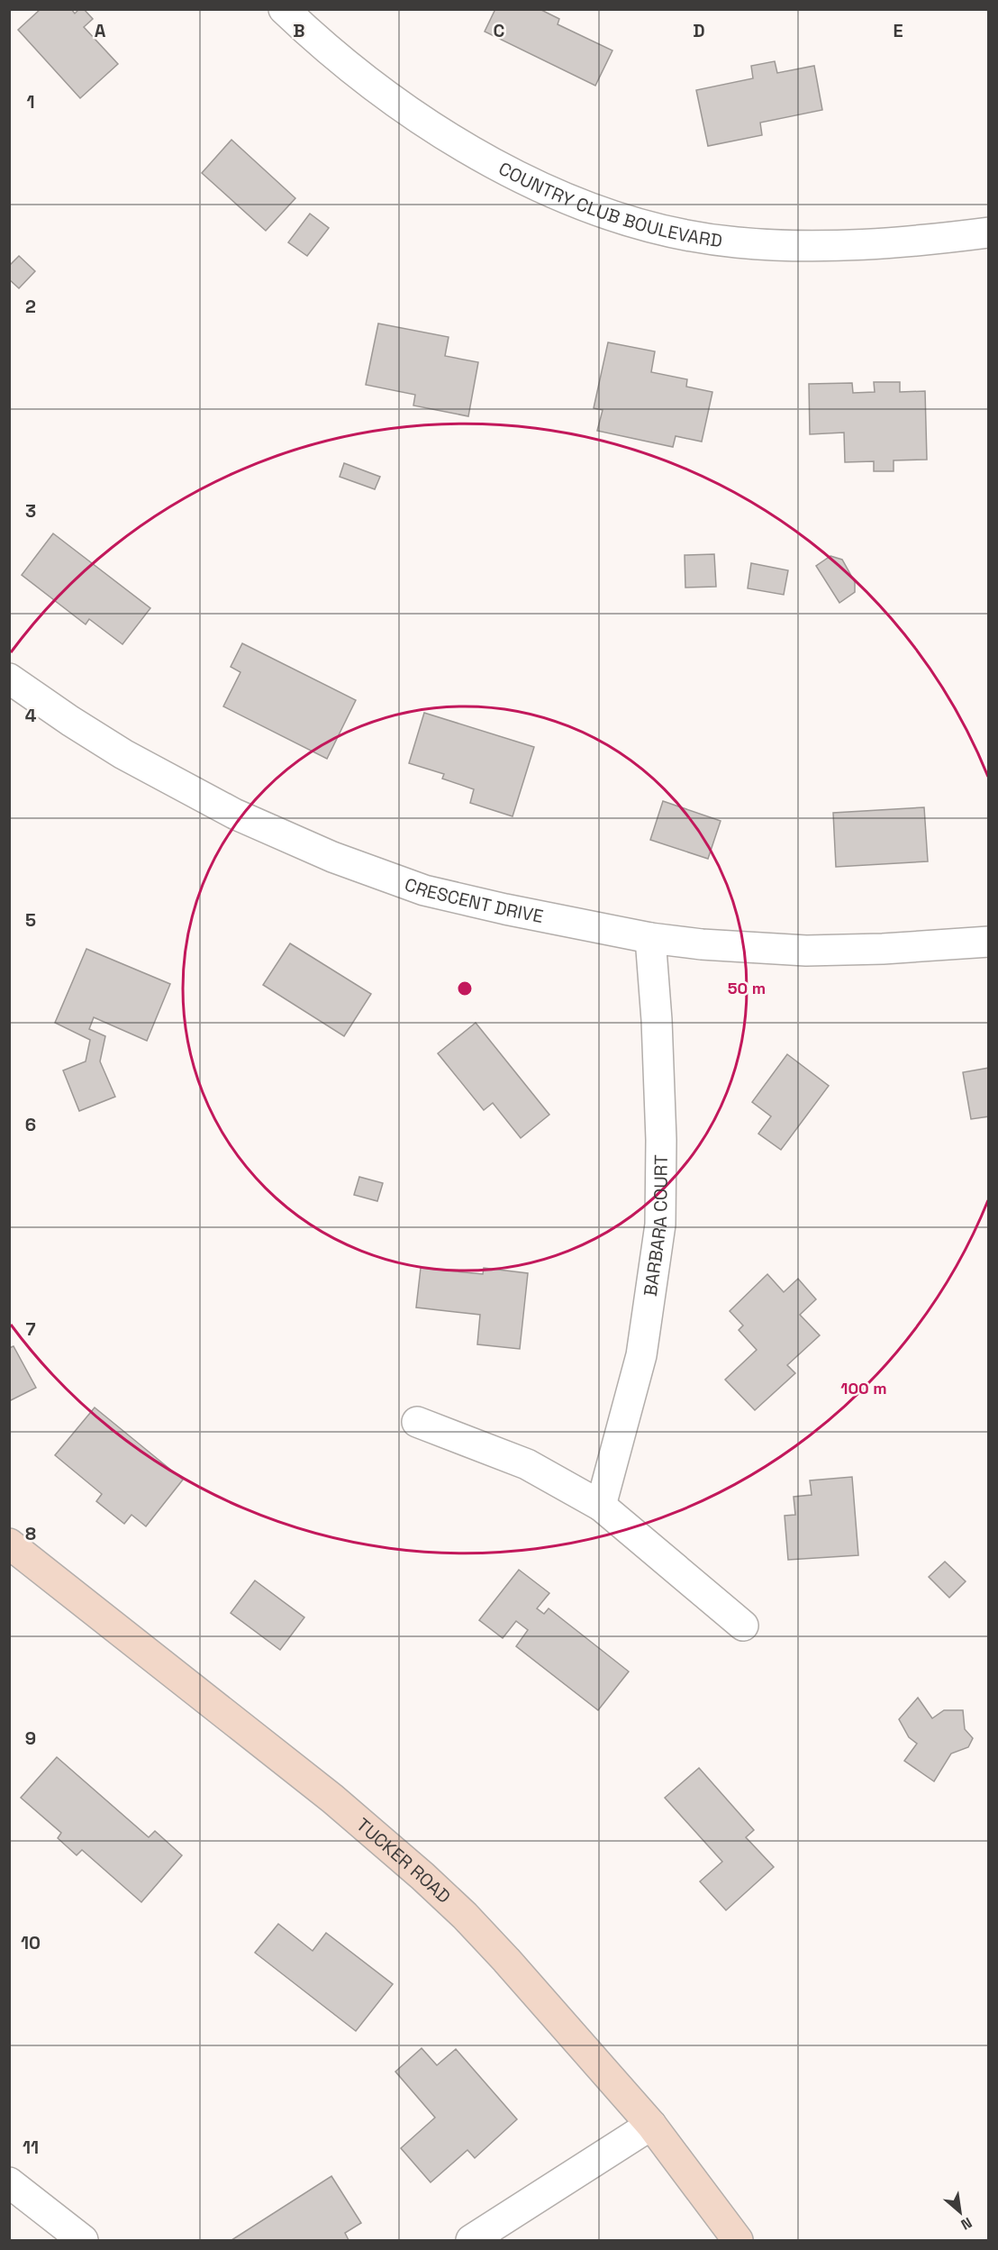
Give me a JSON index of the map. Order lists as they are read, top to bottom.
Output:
{
  "streets": {
    "main road": ["TUCKER ROAD"],
    "street": ["COUNTRY CLUB BOULEVARD", "CRESCENT DRIVE", "BARBARA COURT"]
  },
  "crossings": [
    ["CRESCENT DRIVE", "BARBARA COURT"]
  ],
  "north": "bottom right",
  "grid": {
    "columns": [
      "A",
      "B",
      "C",
      "D",
      "E"
    ],
    "rows": [
      "1",
      "2",
      "3",
      "4",
      "5",
      "6",
      "7",
      "8",
      "9",
      "10",
      "11"
    ]
  },
  "rings": ["50 m", "100 m"]
}
